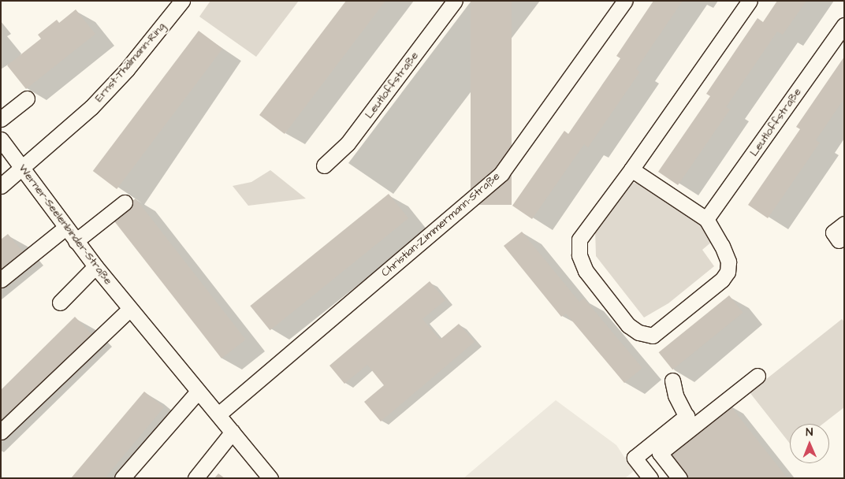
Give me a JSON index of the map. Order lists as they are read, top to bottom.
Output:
{
  "streets": {
    "street": [
      "Ernst-Thälmann-Ring",
      "Leutloffstraße",
      "Werner-Seelenbinder-Straße",
      "Christian-Zimmermann-Straße"
    ]
  },
  "crossings": [
    ["Ernst-Thälmann-Ring", "Werner-Seelenbinder-Straße"],
    ["Werner-Seelenbinder-Straße", "Christian-Zimmermann-Straße"]
  ],
  "north": "top"
}
